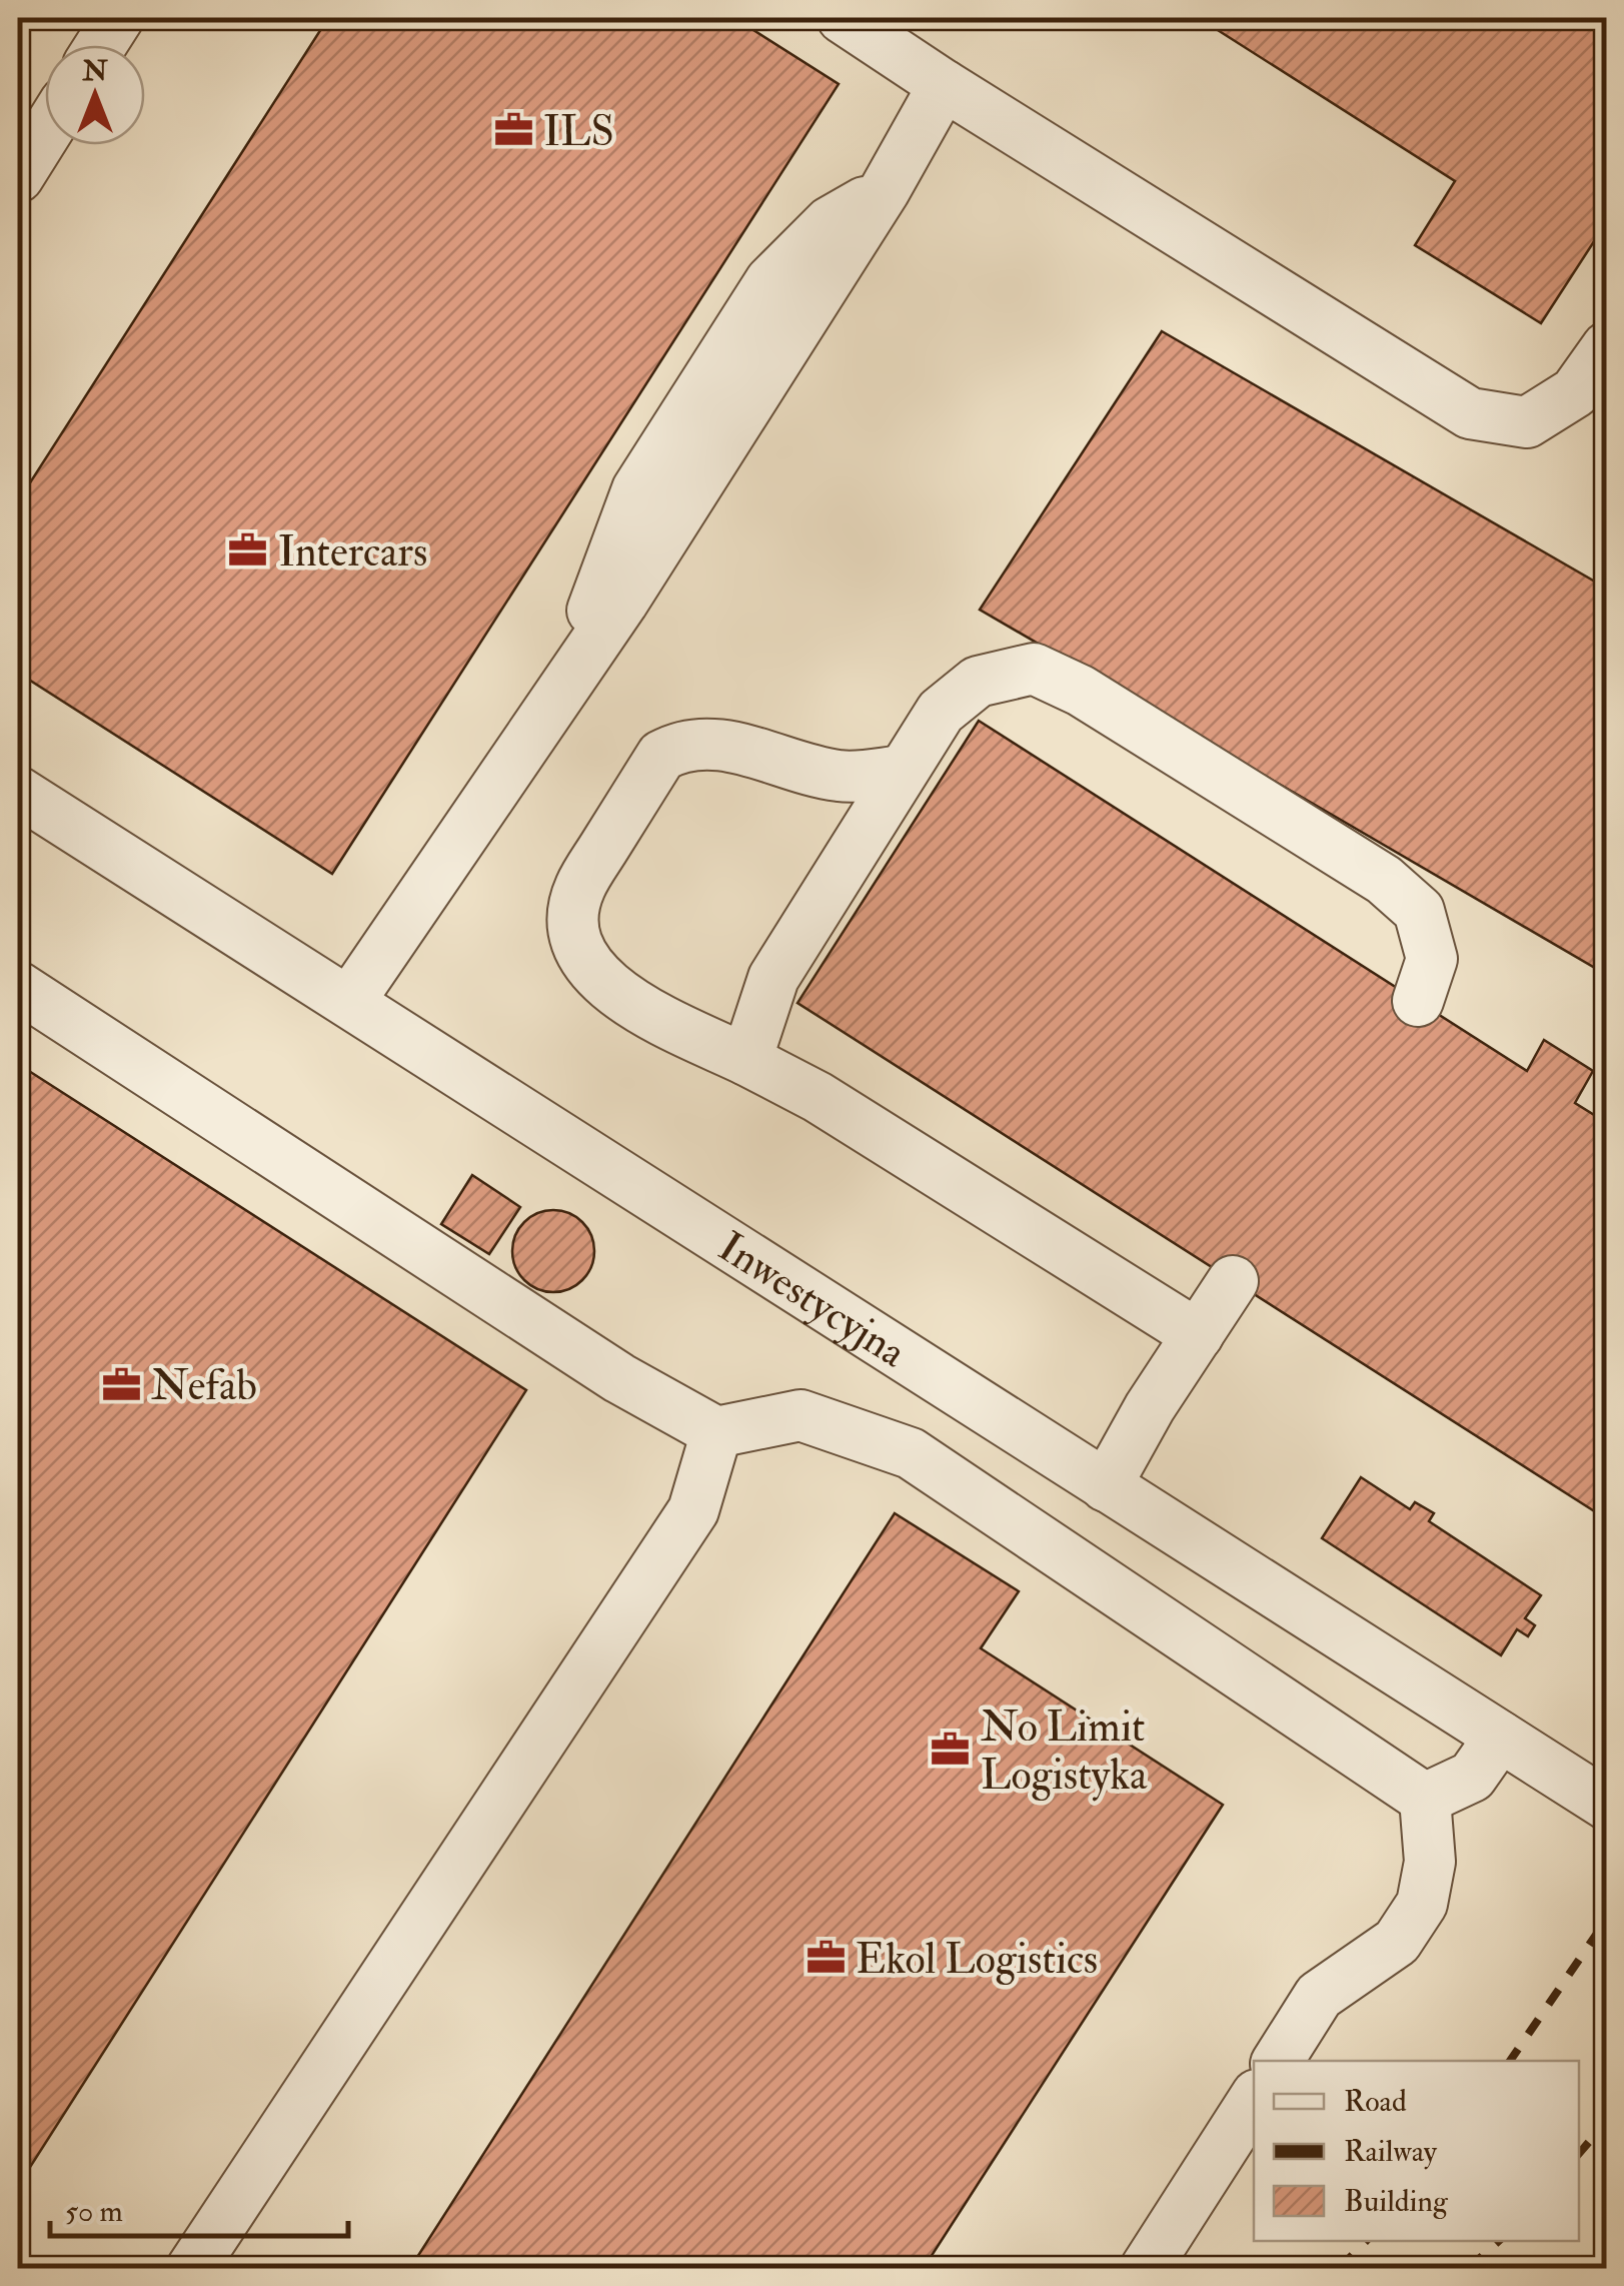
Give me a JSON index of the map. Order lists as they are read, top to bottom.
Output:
{
  "streets": {
    "street": ["Inwestycyjna"]
  },
  "places": {
    "office": [
      "ILS",
      "Intercars",
      "Nefab",
      "No Limit Logistyka",
      "Ekol Logistics"
    ]
  },
  "legend": ["Road", "Railway", "Building"],
  "scale_bar": "50 m",
  "north": "top"
}
